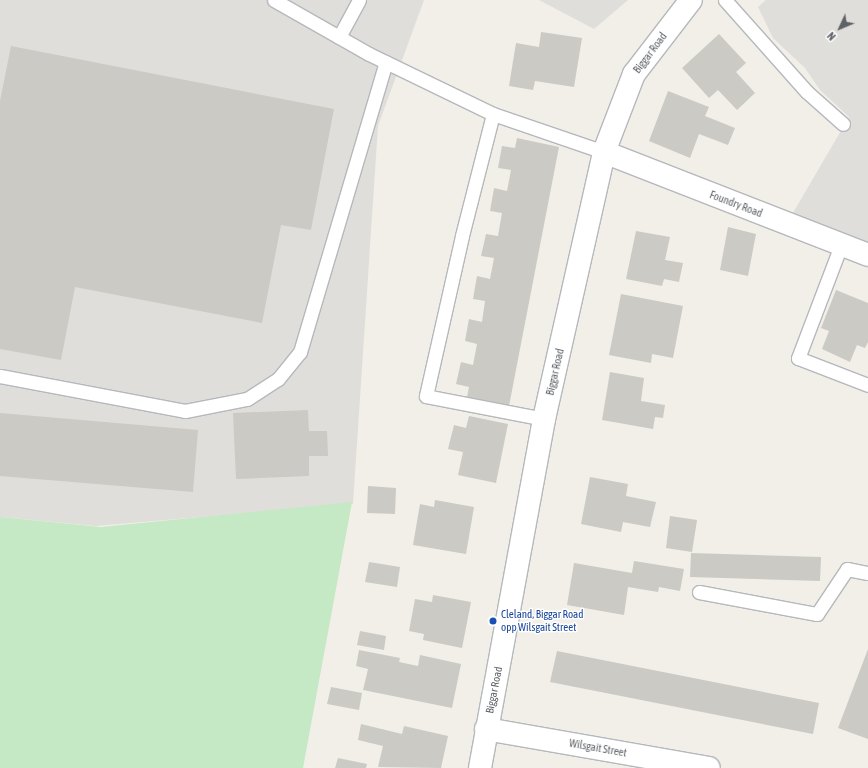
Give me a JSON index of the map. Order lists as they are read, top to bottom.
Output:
{
  "streets": {
    "street": ["Biggar Road", "Foundry Road", "Wilsgait Street"]
  },
  "crossings": [
    ["Biggar Road", "Foundry Road"],
    ["Biggar Road", "Wilsgait Street"]
  ],
  "places": ["Cleland, Biggar Road opp Wilsgait Street"],
  "north": "bottom left"
}
